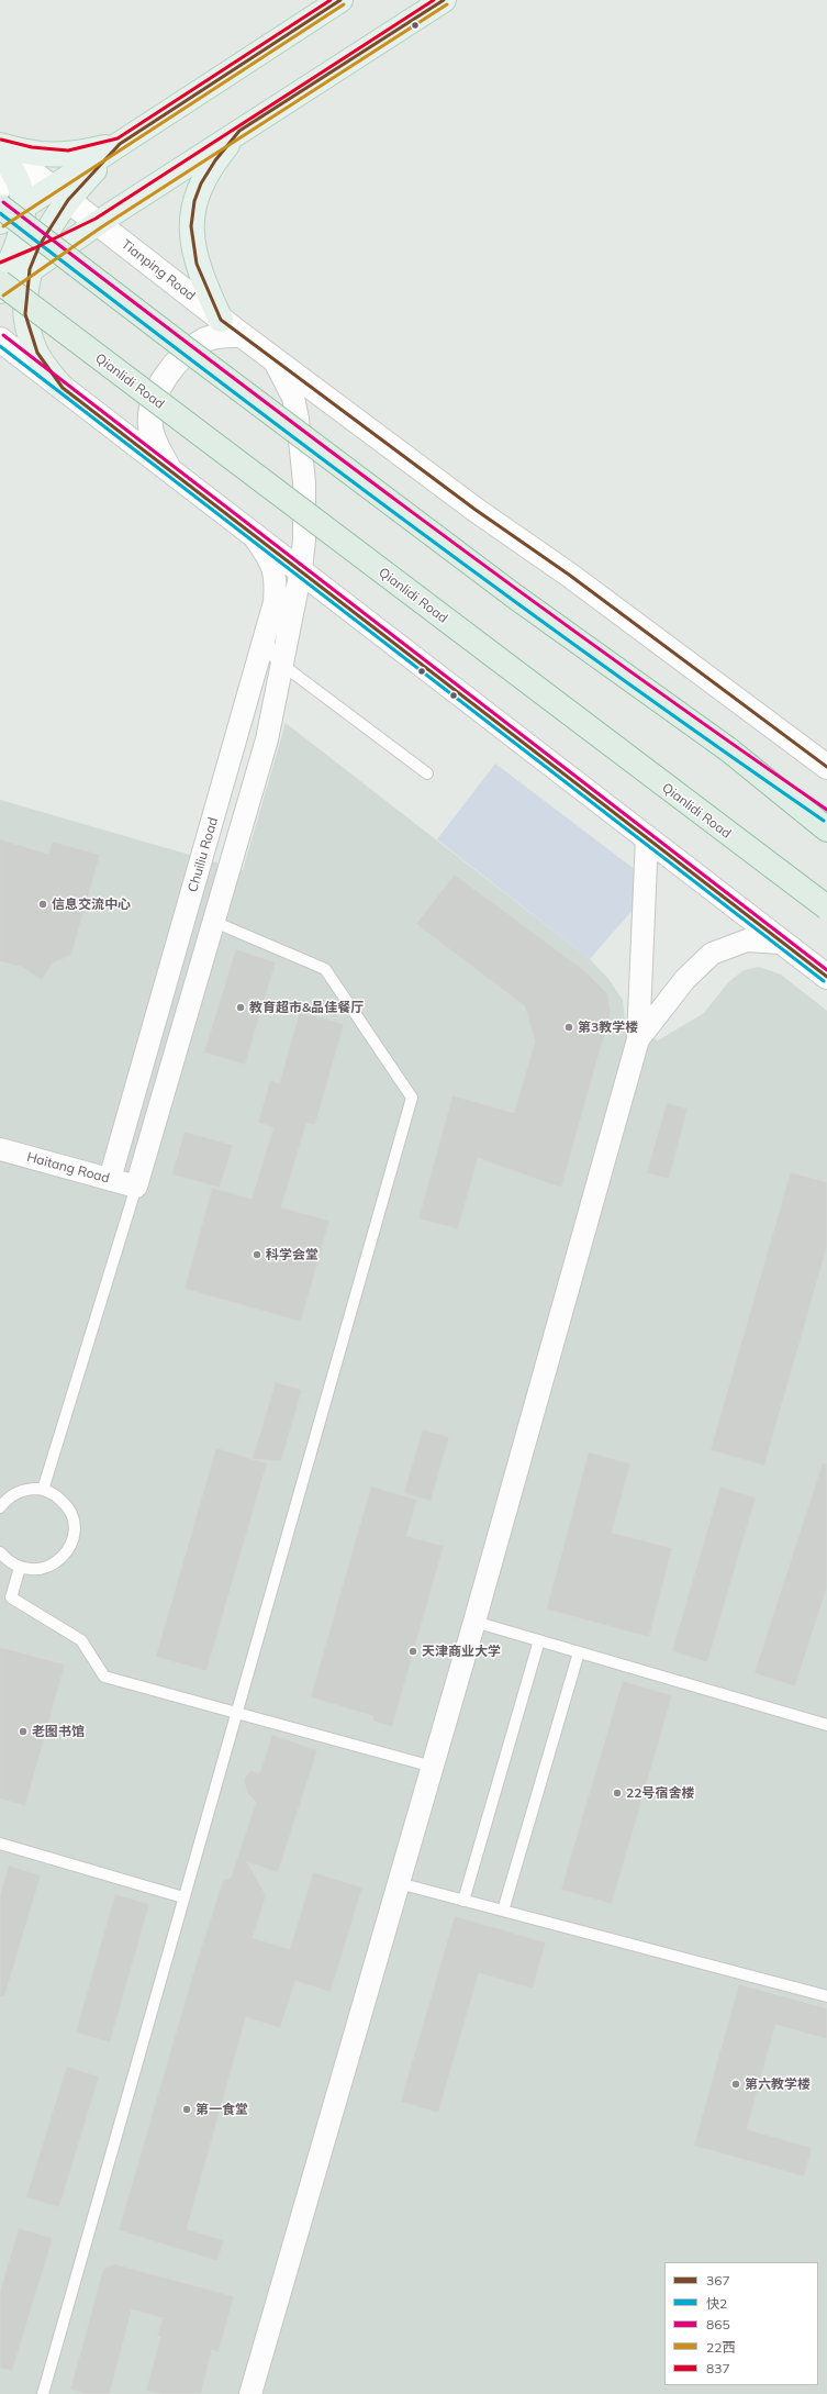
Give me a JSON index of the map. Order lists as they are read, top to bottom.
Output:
{
  "streets": {
    "highway": ["Qianlidi Road"],
    "street": ["Tianping Road", "Chuiliu Road", "Haitang Road"]
  },
  "crossings": [
    ["Chuiliu Road", "Haitang Road"]
  ],
  "places": [
    "信息交流中心",
    "教育超市&品佳餐厅",
    "第3教学楼",
    "科学会堂",
    "天津商业大学",
    "老图书馆",
    "22号宿舍楼",
    "第六教学楼",
    "第一食堂"
  ],
  "lines": [
    "transit line 367",
    "transit line 837",
    "transit line 22西",
    "transit line 865",
    "transit line 快2"
  ],
  "legend": [
    "367",
    "快2",
    "865",
    "22西",
    "837"
  ]
}
